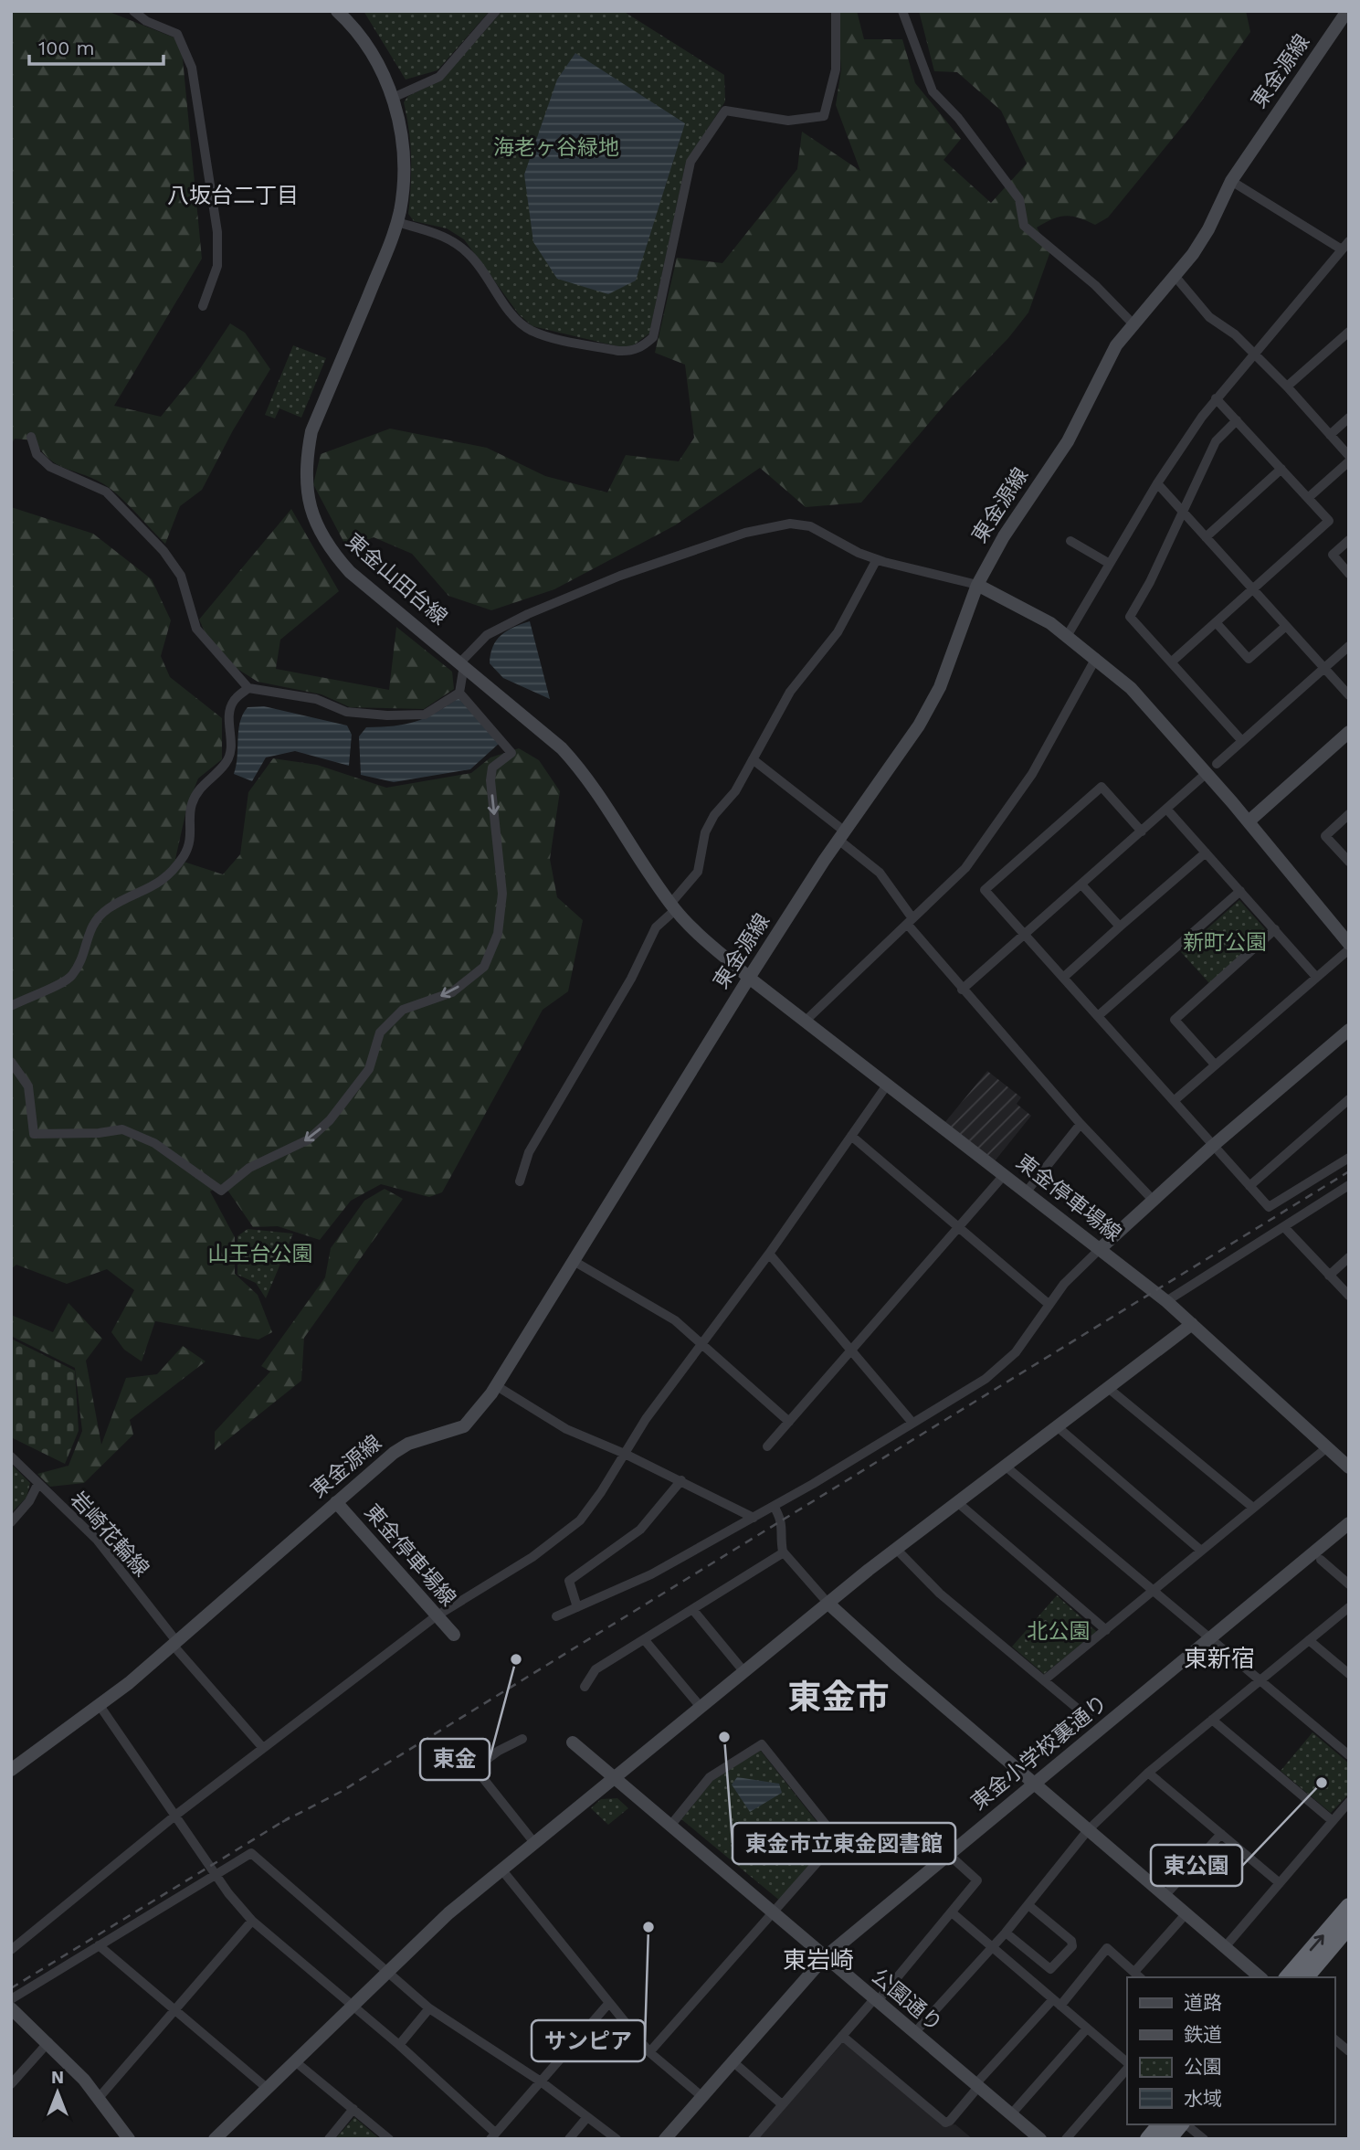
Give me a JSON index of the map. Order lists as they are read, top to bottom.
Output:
{
  "streets": {
    "main road": [
      "東金源線",
      "東金山田台線",
      "東金停車場線",
      "東金小学校裏通り",
      "公園通り"
    ],
    "street": ["岩崎花輪線"]
  },
  "crossings": [
    ["東金源線", "東金山田台線"],
    ["東金源線", "東金停車場線"],
    ["東金源線", "岩崎花輪線"],
    ["東金山田台線", "東金停車場線"],
    ["東金小学校裏通り", "公園通り"]
  ],
  "districts": [
    "八坂台二丁目",
    "東新宿",
    "東金市",
    "東岩崎"
  ],
  "parks": [
    "海老ヶ谷緑地",
    "新町公園",
    "山王台公園",
    "北公園"
  ],
  "places": [
    "東金",
    "東金市立東金図書館",
    "東公園",
    "サンピア"
  ],
  "legend": [
    "道路",
    "鉄道",
    "公園",
    "水域"
  ],
  "scale_bar": "100 m",
  "north": "top"
}
